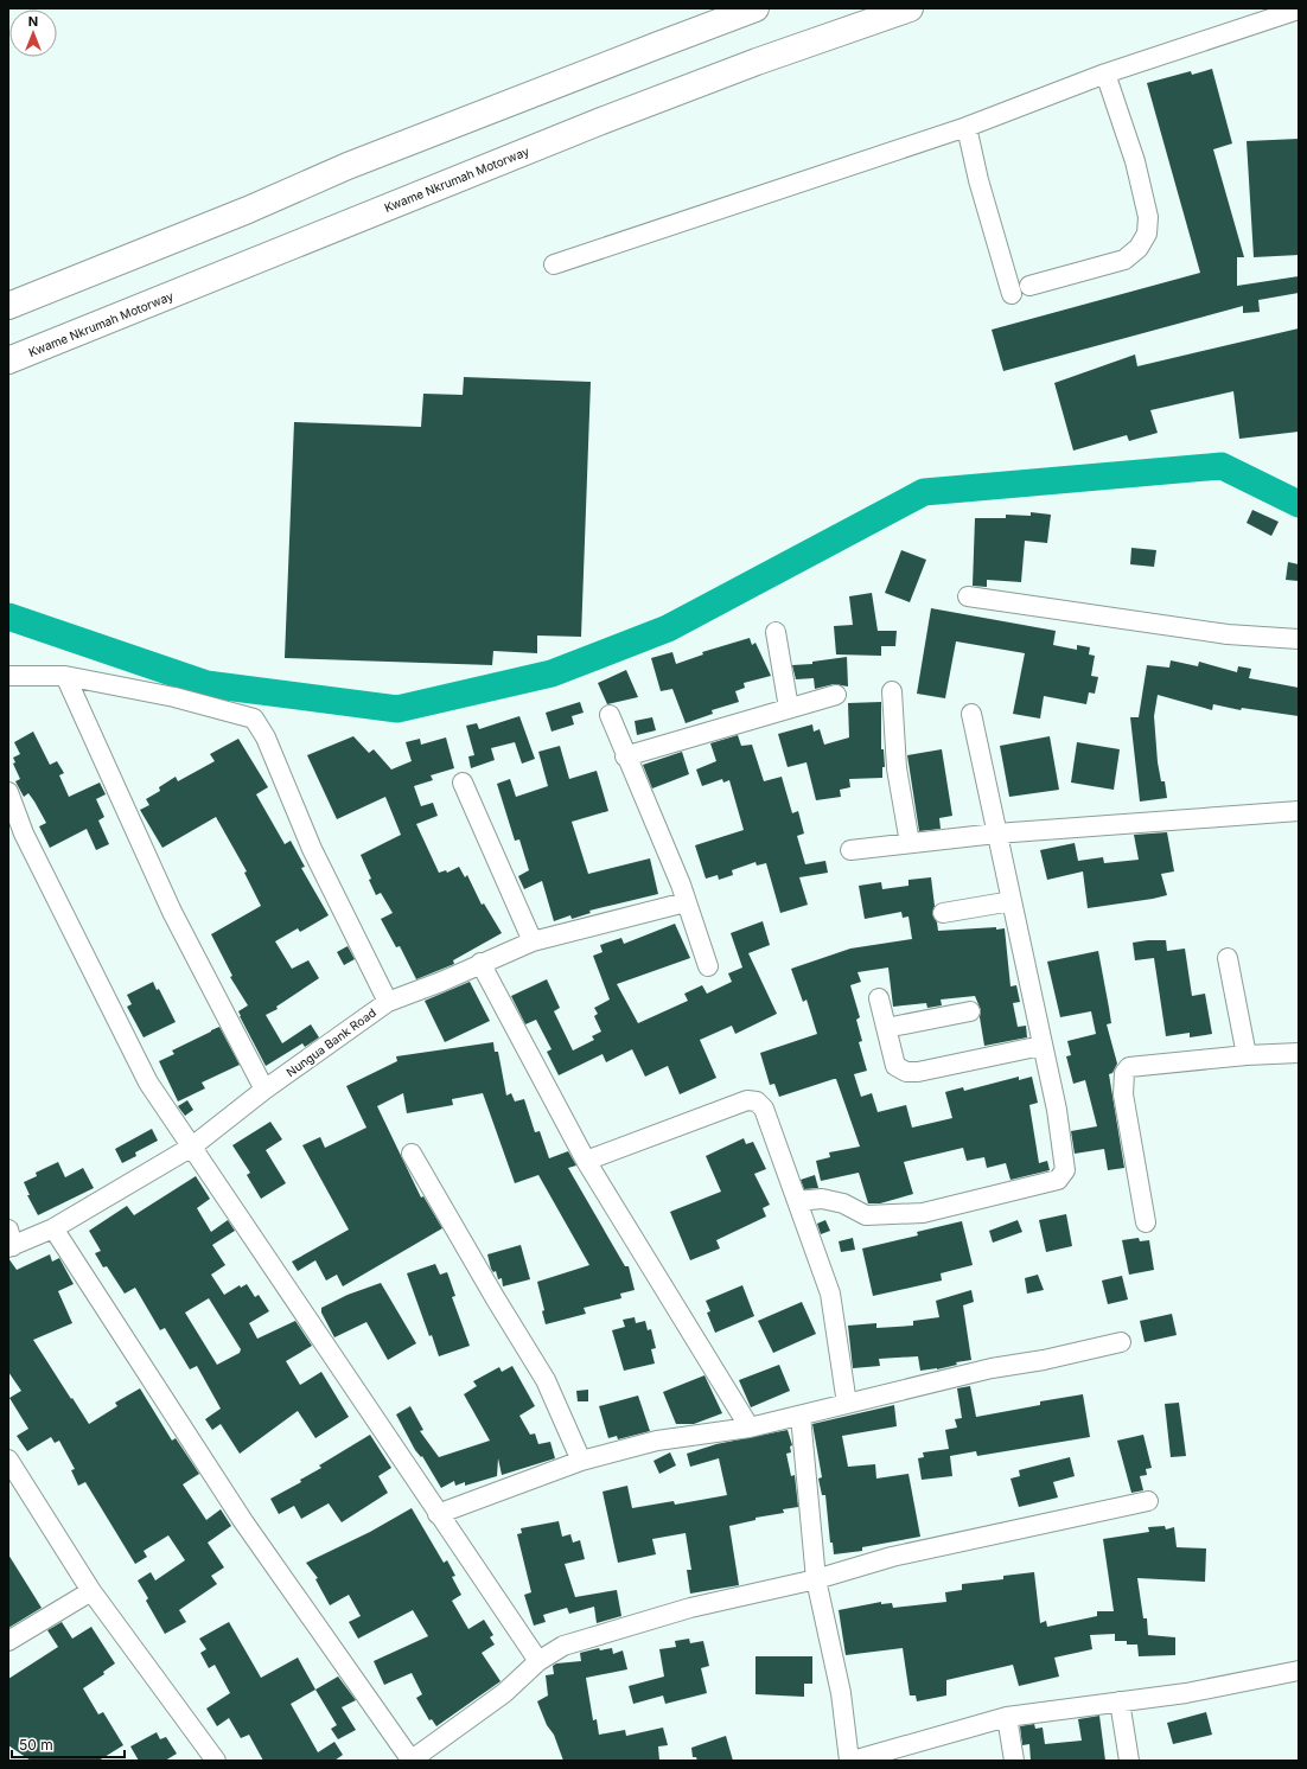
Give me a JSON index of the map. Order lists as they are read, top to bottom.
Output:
{
  "streets": {
    "highway": ["Kwame Nkrumah Motorway"],
    "street": ["Nungua Bank Road"]
  },
  "scale_bar": "50 m",
  "north": "top"
}
